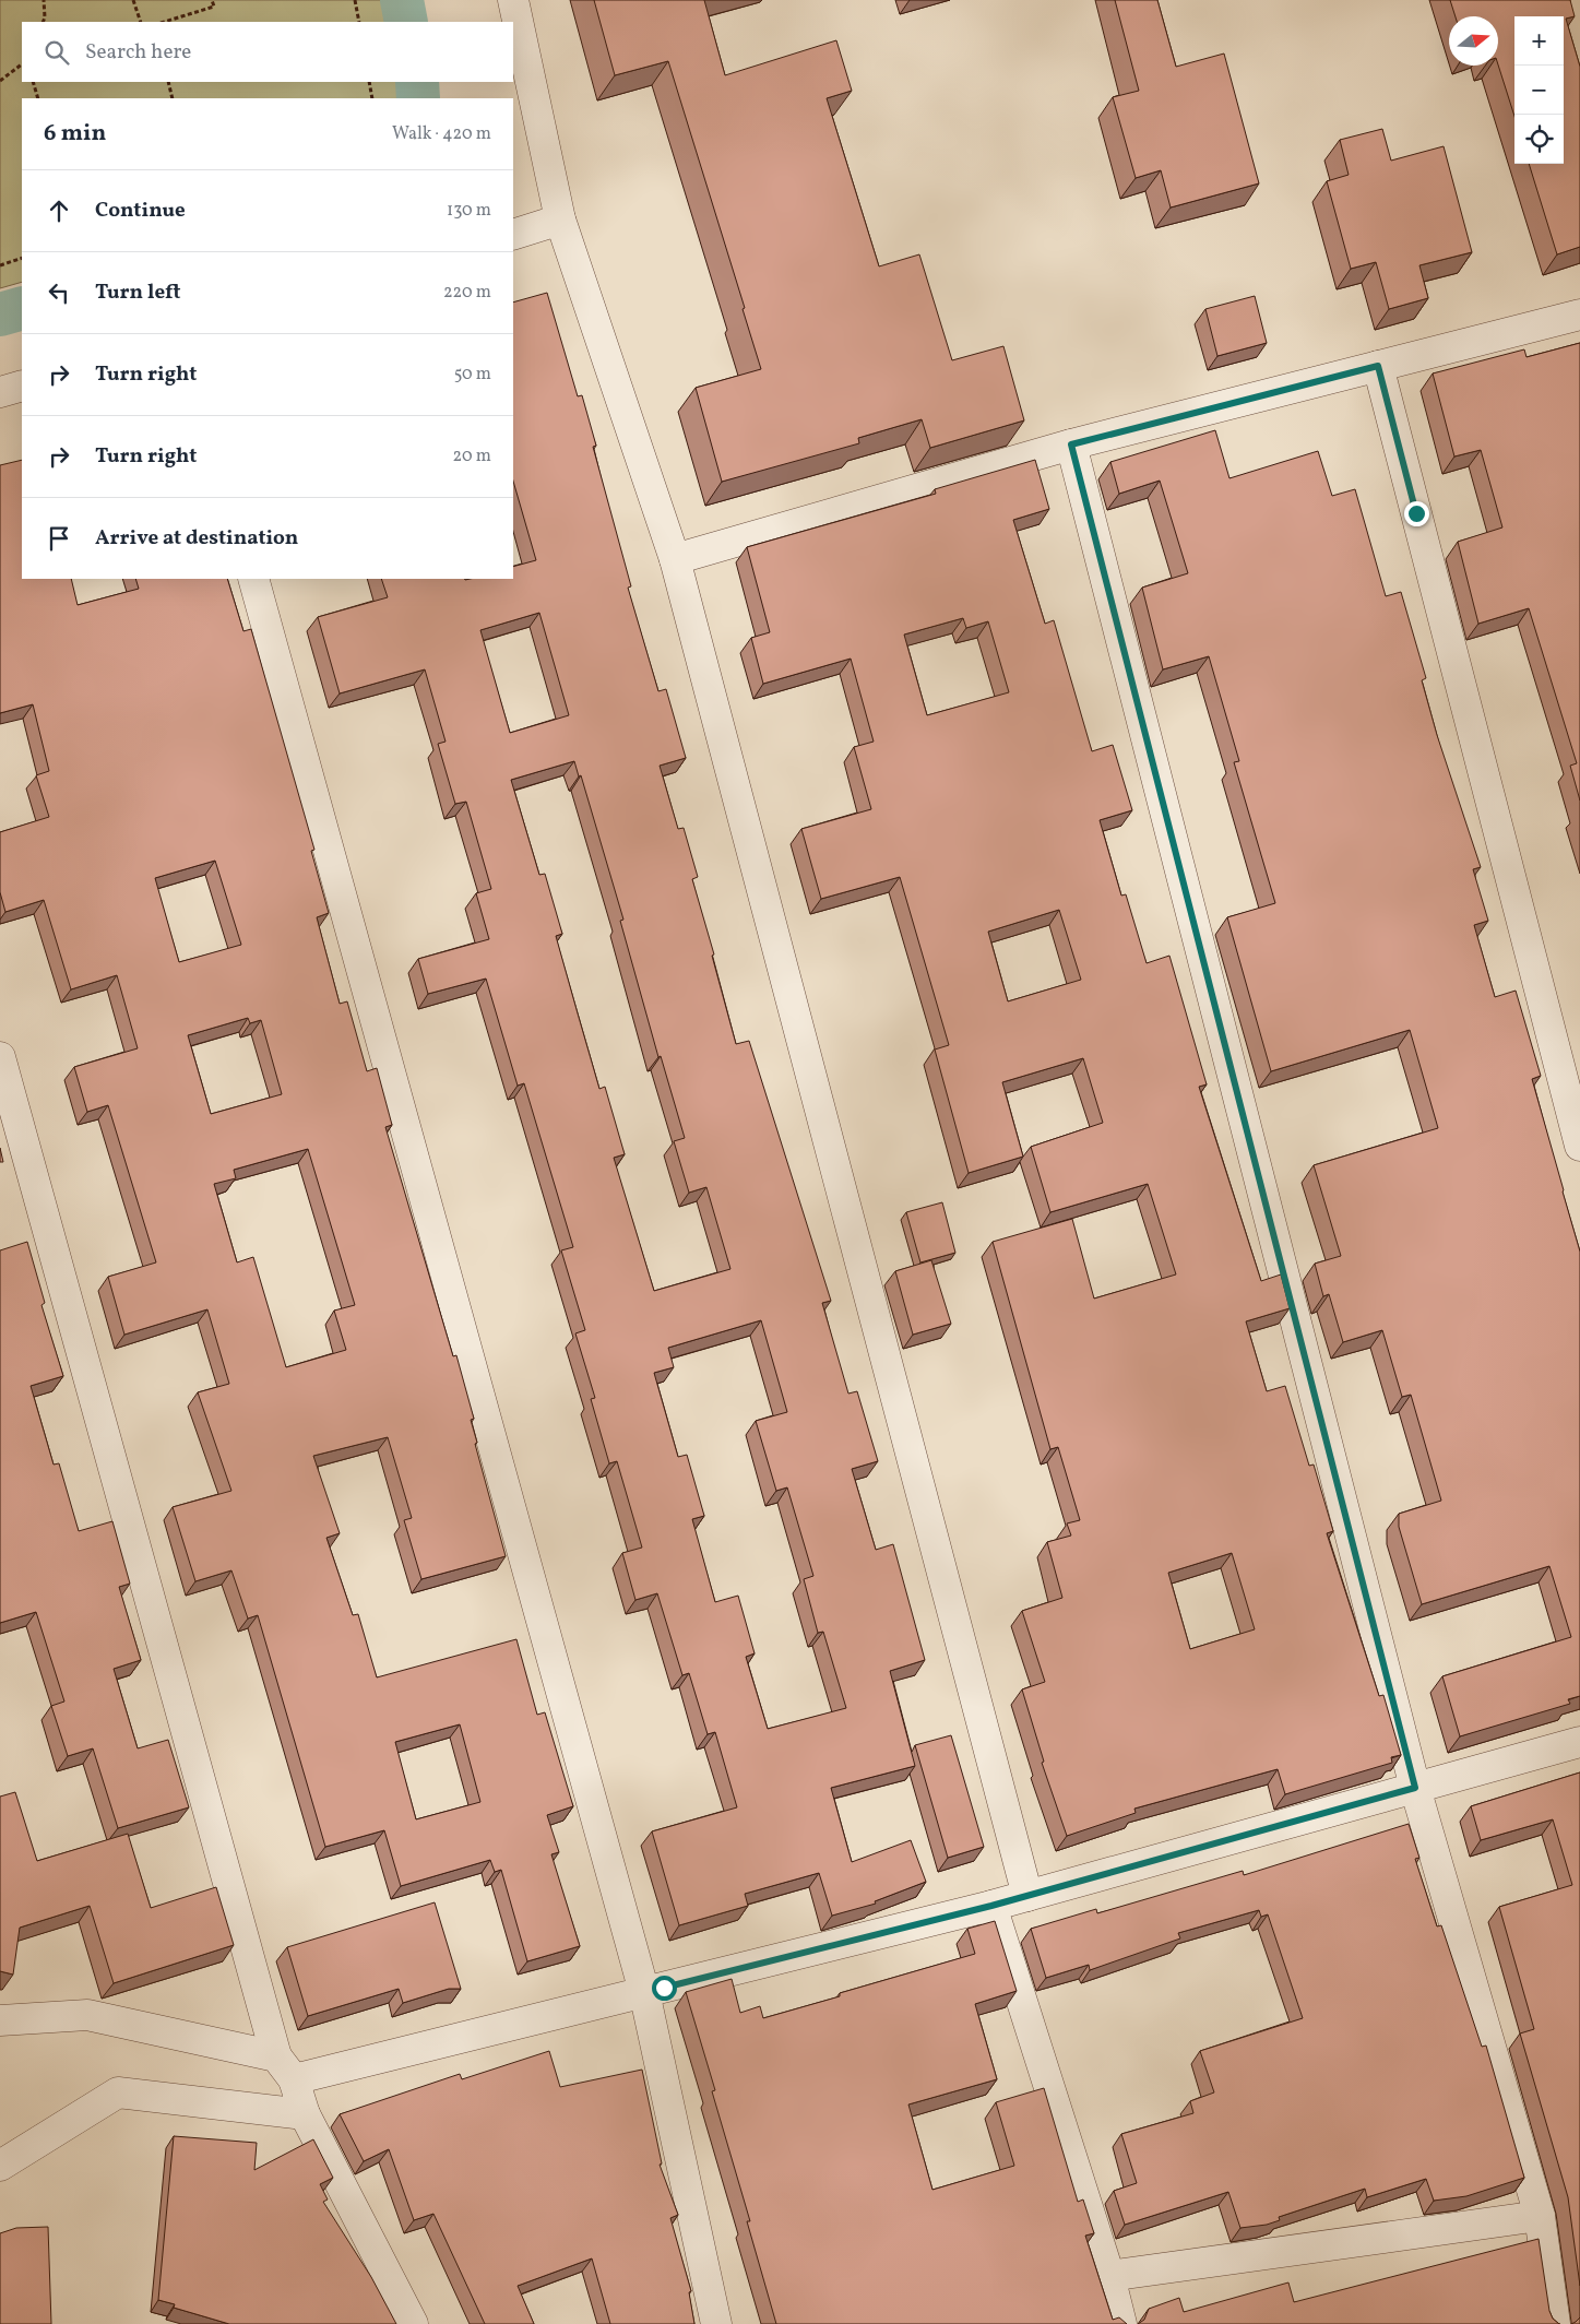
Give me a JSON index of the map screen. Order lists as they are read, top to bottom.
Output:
{
  "north": "right",
  "page": {
    "map_buttons": ["+", "−"],
    "search": "Search here",
    "heading": ["6 min", "Walk · 420 m"],
    "list": [
      ["Continue", "130 m"],
      ["Turn left", "220 m"],
      ["Turn right", "50 m"],
      ["Turn right", "20 m"],
      "Arrive at destination"
    ]
  }
}
